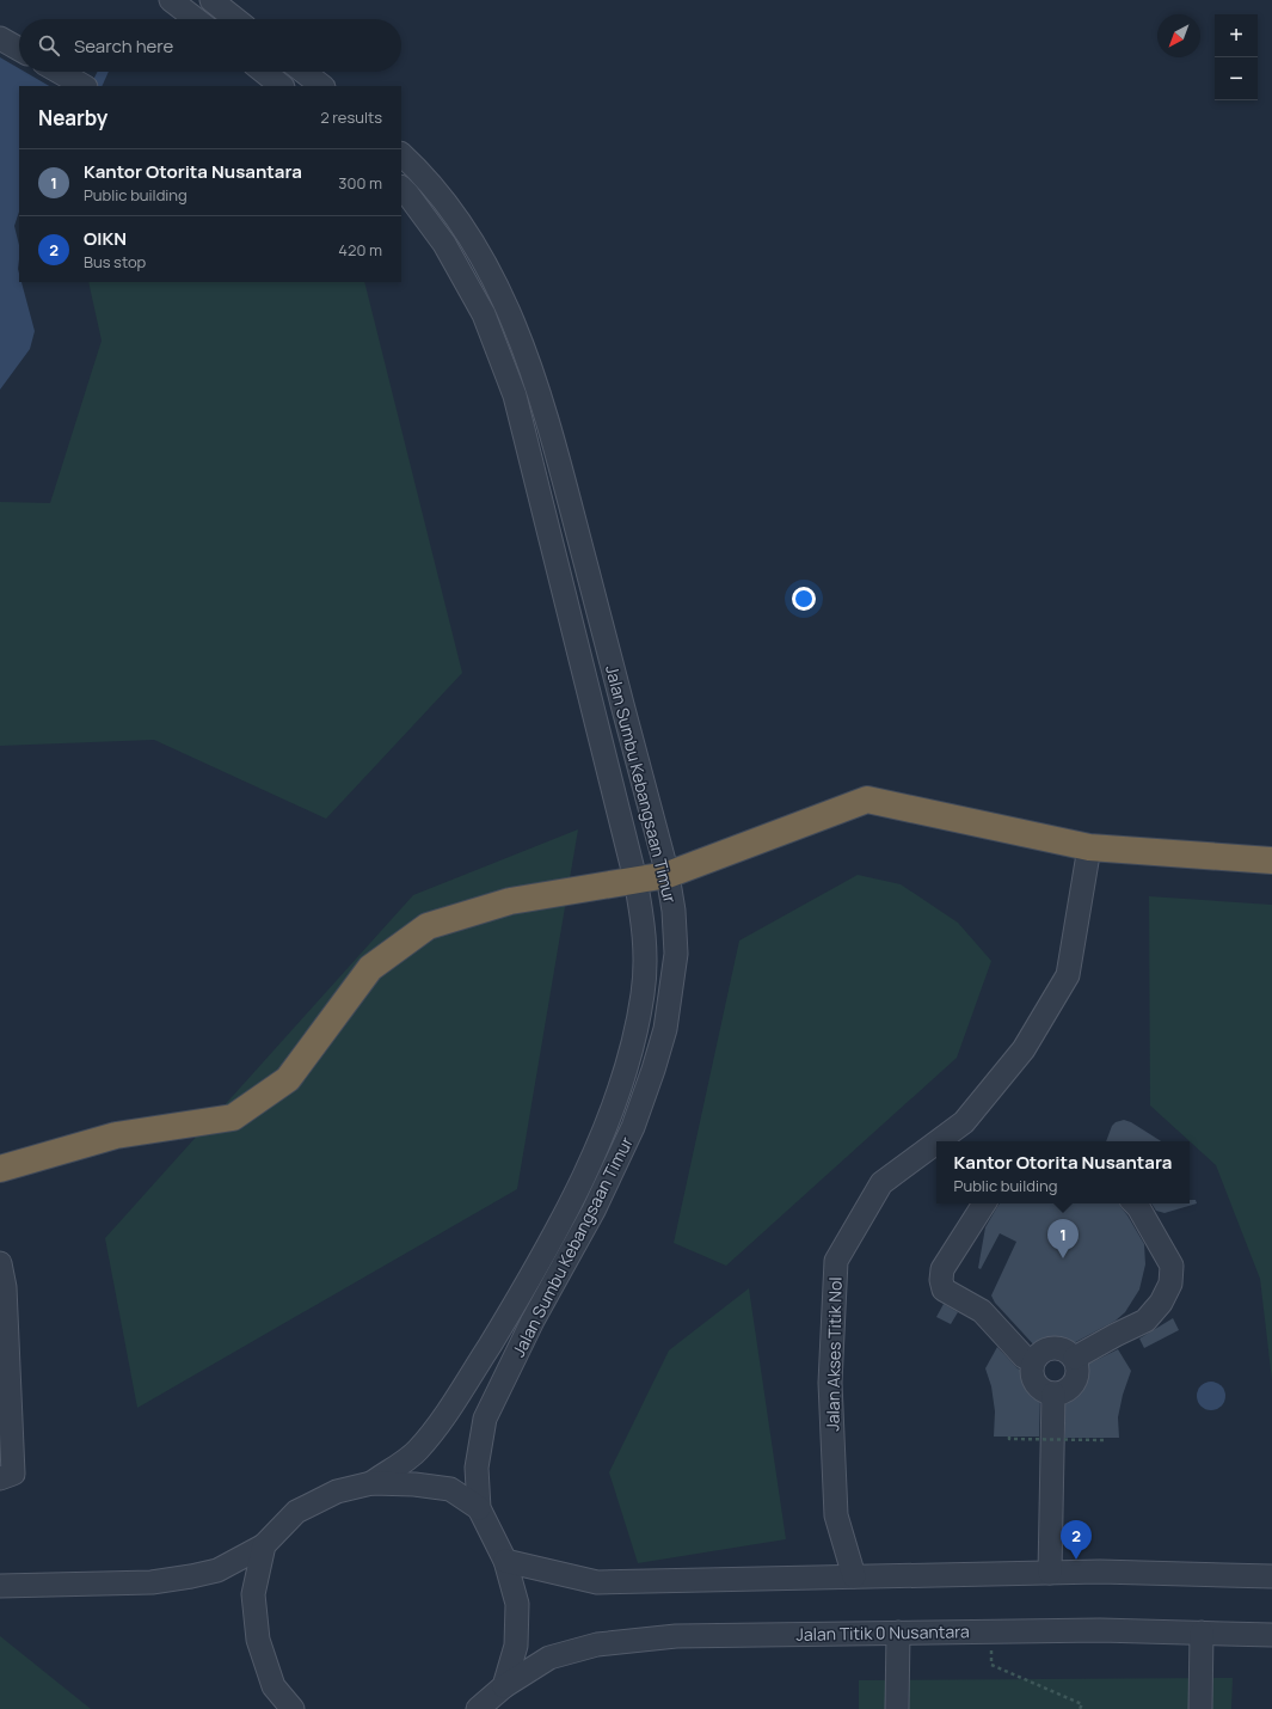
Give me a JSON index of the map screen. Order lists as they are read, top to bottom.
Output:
{
  "streets": {
    "street": ["Jalan Sumbu Kebangsaan Timur", "Jalan Akses Titik Nol", "Jalan Titik 0 Nusantara"]
  },
  "crossings": [
    ["Jalan Sumbu Kebangsaan Timur", "Jalan Titik 0 Nusantara"]
  ],
  "north": "bottom left",
  "page": {
    "map_buttons": ["+", "−"],
    "search": "Search here",
    "heading": ["Nearby", "2 results"],
    "list": [
      {
        "mark": "1",
        "name": "Kantor Otorita Nusantara",
        "note": "Public building",
        "value": "300 m"
      },
      {
        "mark": "2",
        "name": "OIKN",
        "note": "Bus stop",
        "value": "420 m"
      }
    ],
    "popup": ["Kantor Otorita Nusantara", "Public building"],
    "pins": ["1", "2"]
  }
}
